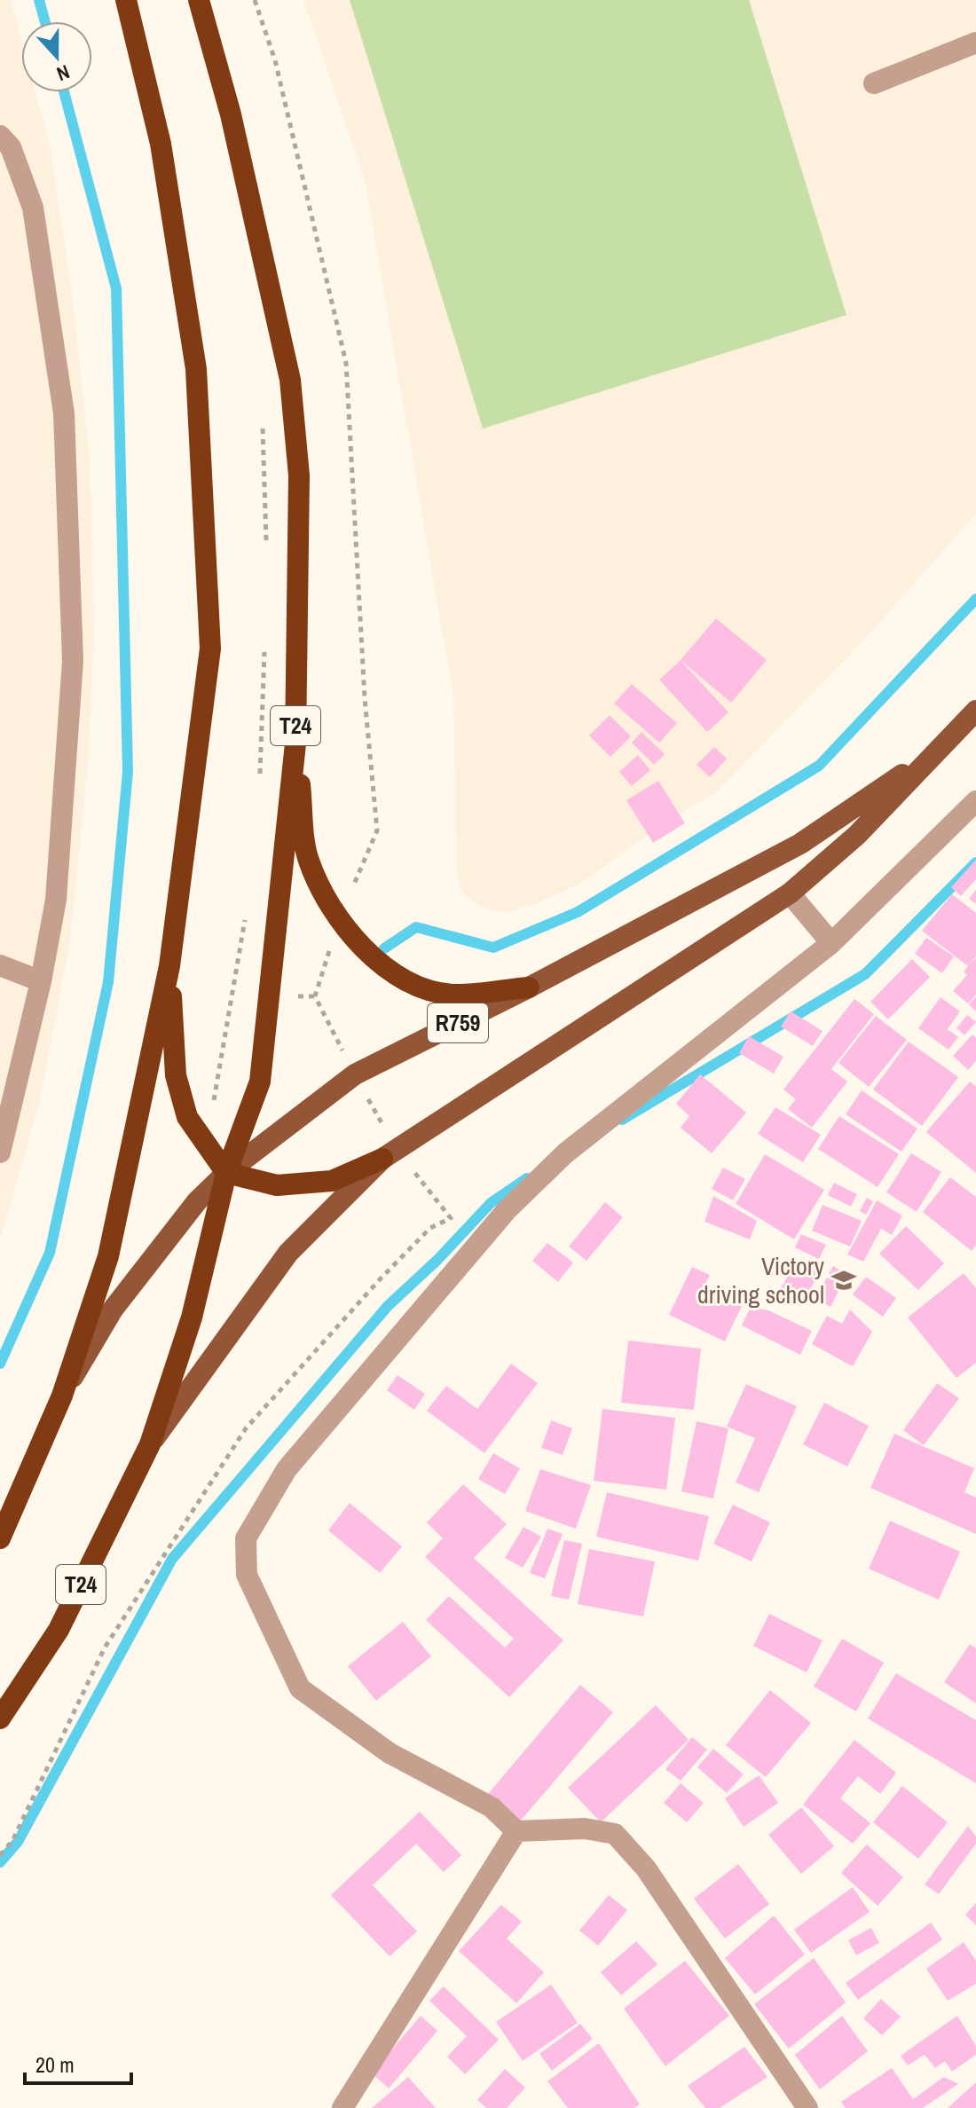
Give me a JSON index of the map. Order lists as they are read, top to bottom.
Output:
{
  "streets": {
    "highway": ["T24"],
    "main road": ["R759"]
  },
  "crossings": [
    ["T24", "R759"]
  ],
  "places": {
    "school or university": ["Victory driving school"]
  },
  "scale_bar": "20 m",
  "north": "bottom"
}
